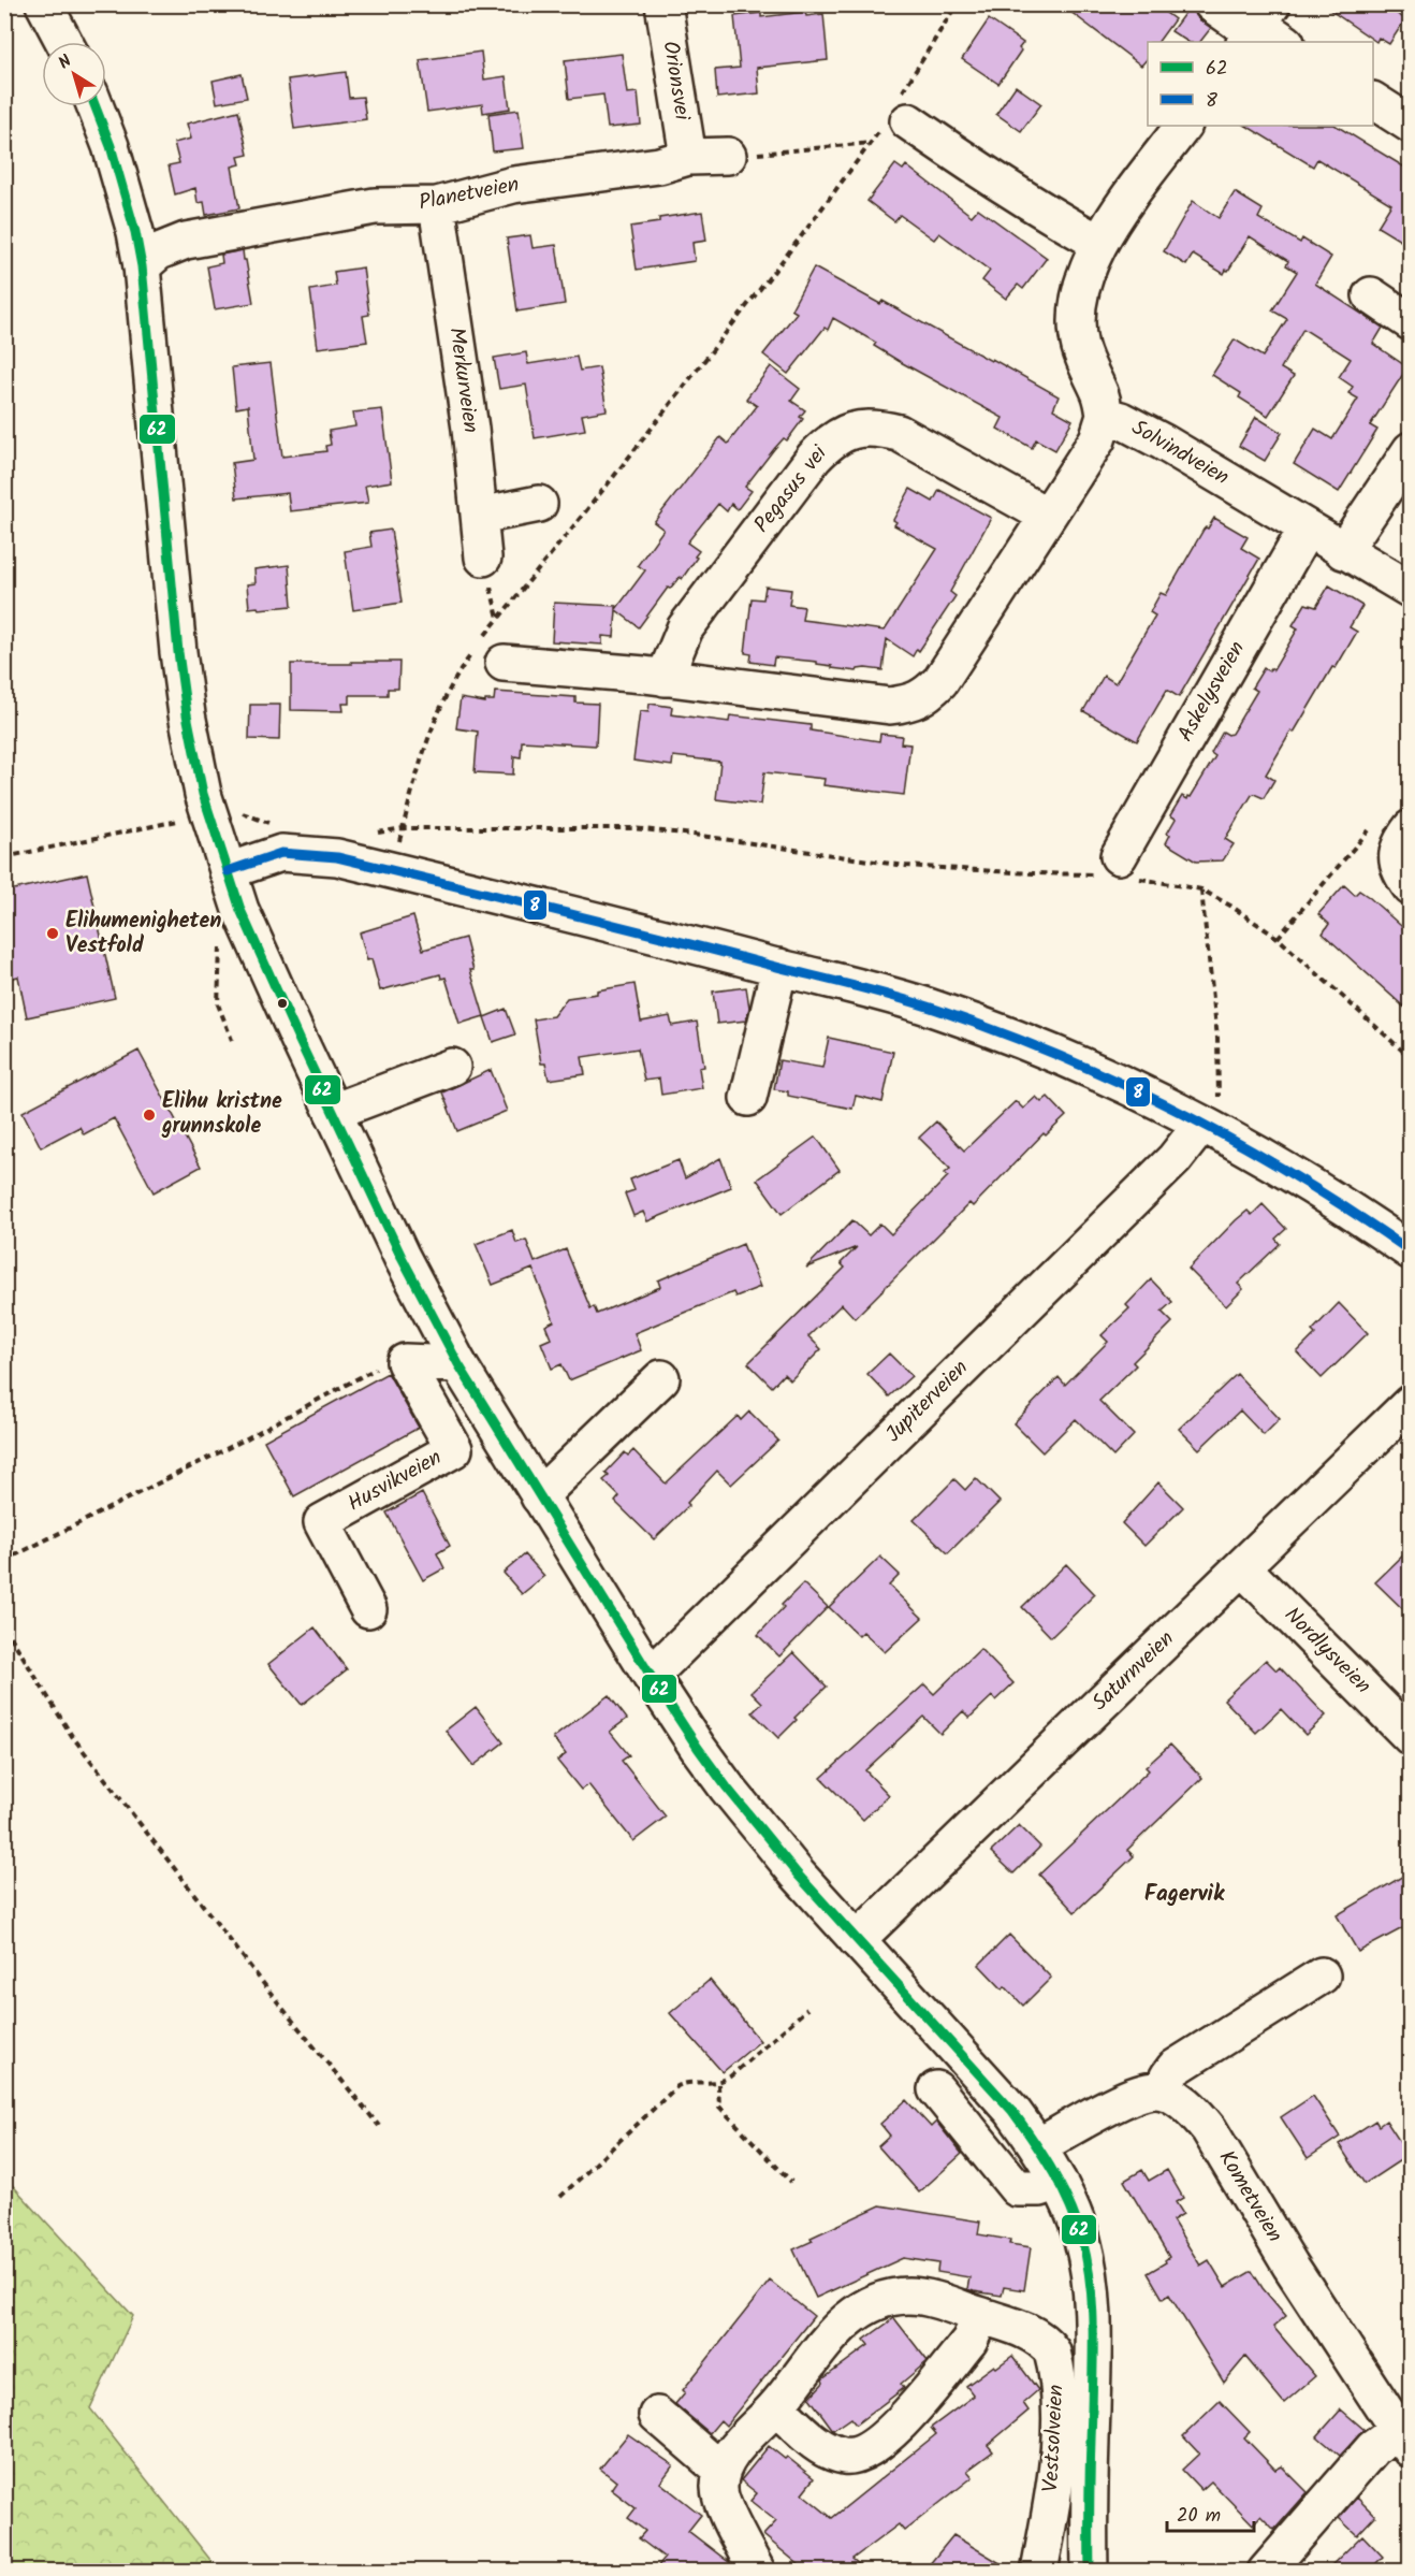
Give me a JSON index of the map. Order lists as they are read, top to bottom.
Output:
{
  "streets": {
    "street": [
      "Orionsvei",
      "Planetveien",
      "Merkurveien",
      "Solvindveien",
      "Pegasus vei",
      "Askelysveien",
      "Jupiterveien",
      "Husvikveien",
      "Nordlysveien",
      "Saturnveien",
      "Kometveien",
      "Vestsolveien"
    ]
  },
  "crossings": [
    ["Orionsvei", "Planetveien"],
    ["Planetveien", "Merkurveien"],
    ["Solvindveien", "Askelysveien"],
    ["Nordlysveien", "Saturnveien"]
  ],
  "districts": ["Fagervik"],
  "places": ["Elihumenigheten Vestfold", "Elihu kristne grunnskole"],
  "lines": ["transit line 62", "transit line 8"],
  "legend": ["62", "8"],
  "scale_bar": "20 m",
  "north": "top left"
}
